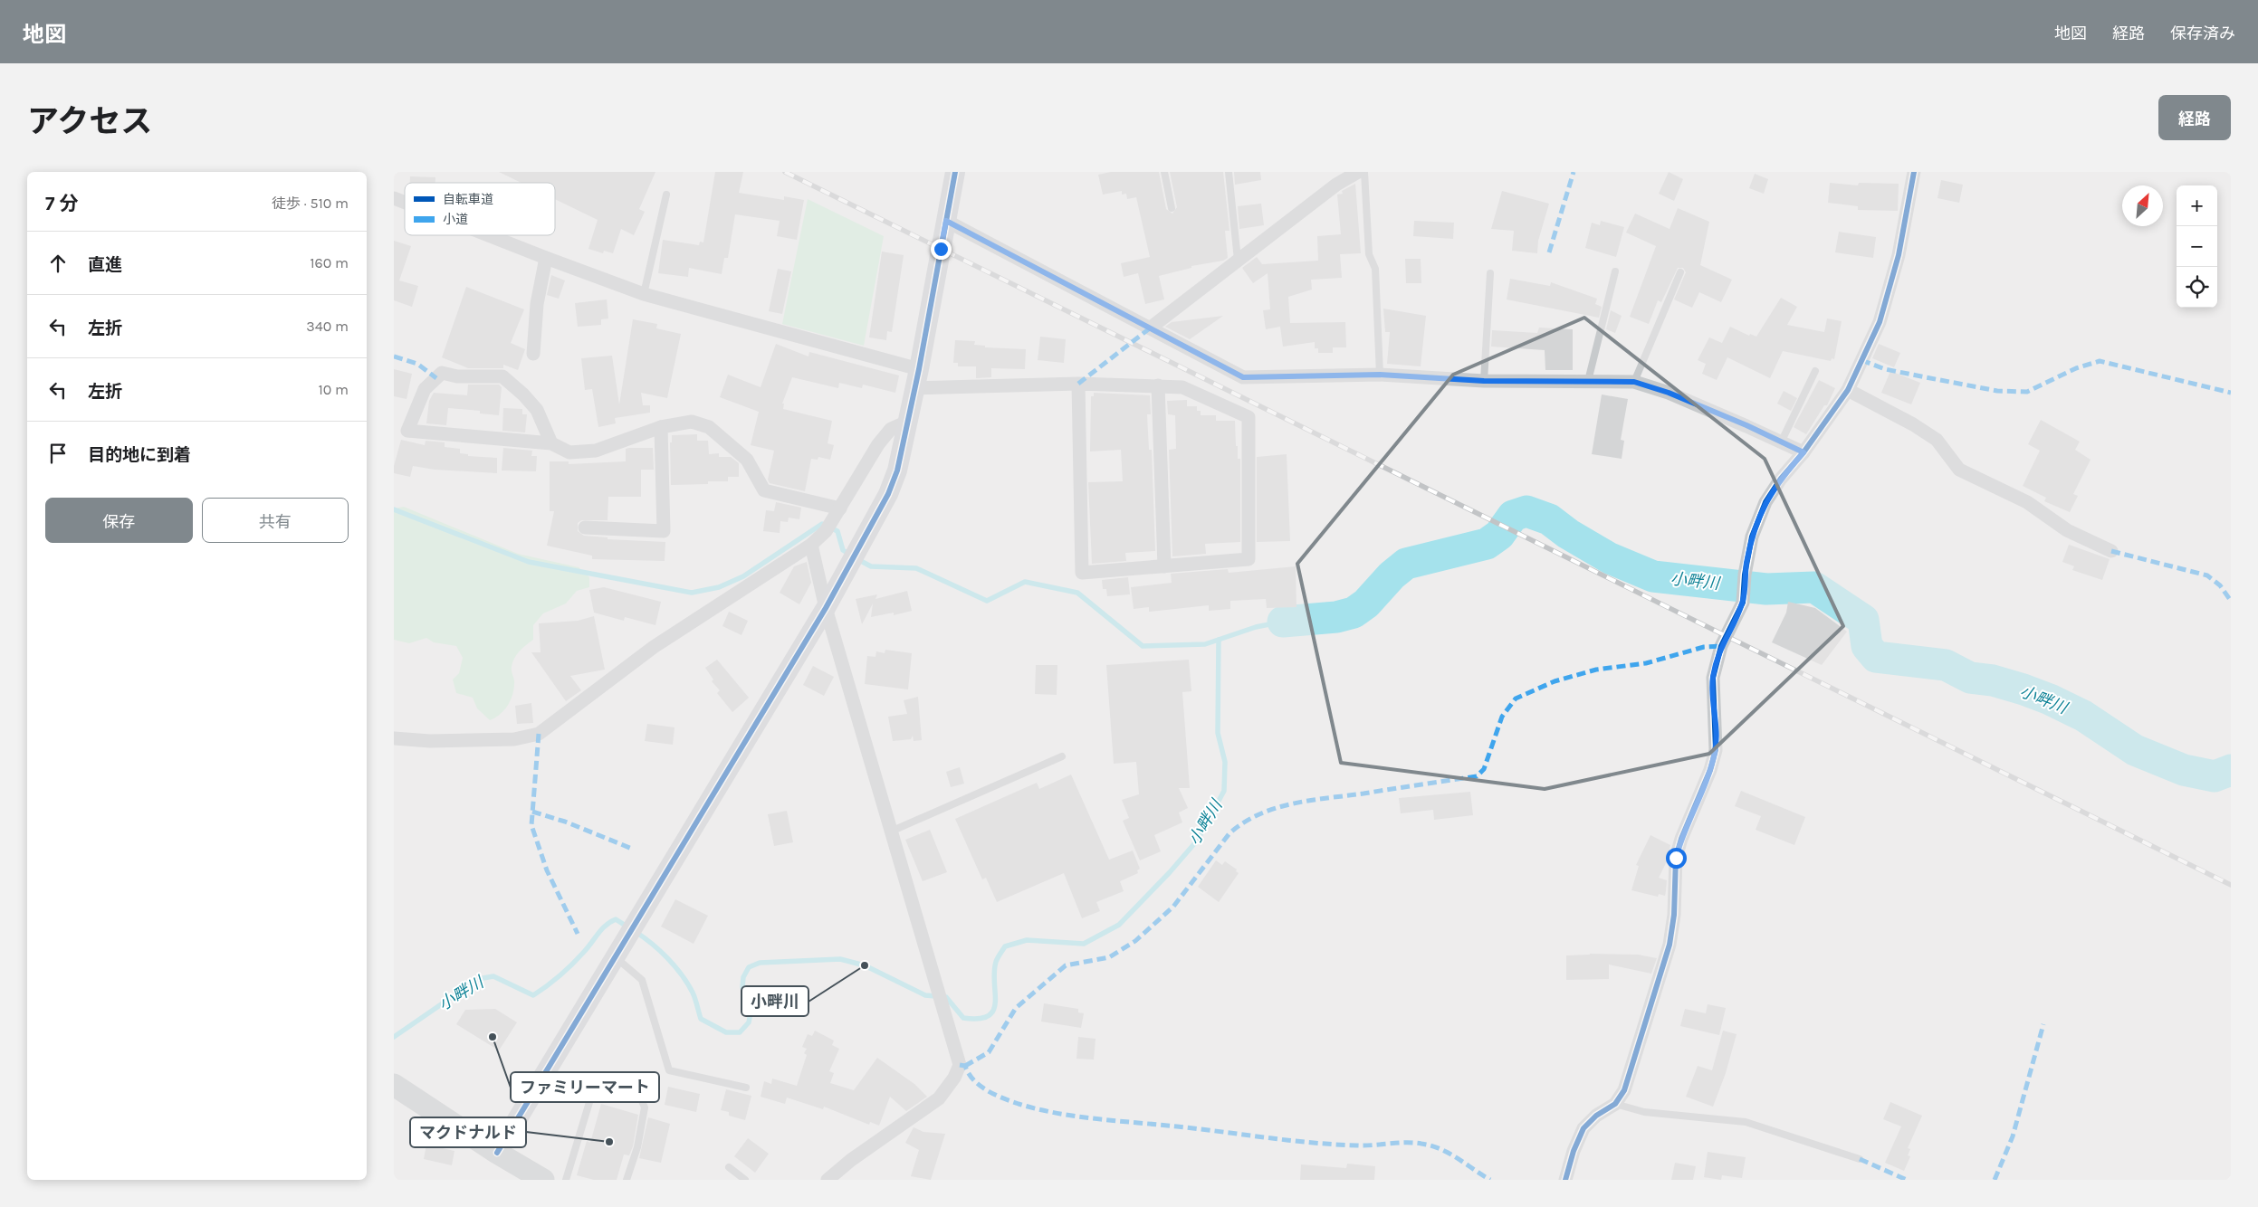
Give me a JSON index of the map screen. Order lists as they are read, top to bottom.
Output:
{
  "water": ["小畔川"],
  "places": ["小畔川", "ファミリーマート", "マクドナルド"],
  "legend": ["自転車道", "小道"],
  "north": "top right",
  "page": {
    "header": "地図",
    "nav": ["地図", "経路", "保存済み"],
    "title": "アクセス",
    "buttons": [
      "経路",
      ["保存", "共有"]
    ],
    "heading": ["7 分", "徒歩 · 510 m"],
    "map_buttons": ["+", "−"],
    "list": [
      ["直進", "160 m"],
      ["左折", "340 m"],
      ["左折", "10 m"],
      "目的地に到着"
    ]
  }
}
